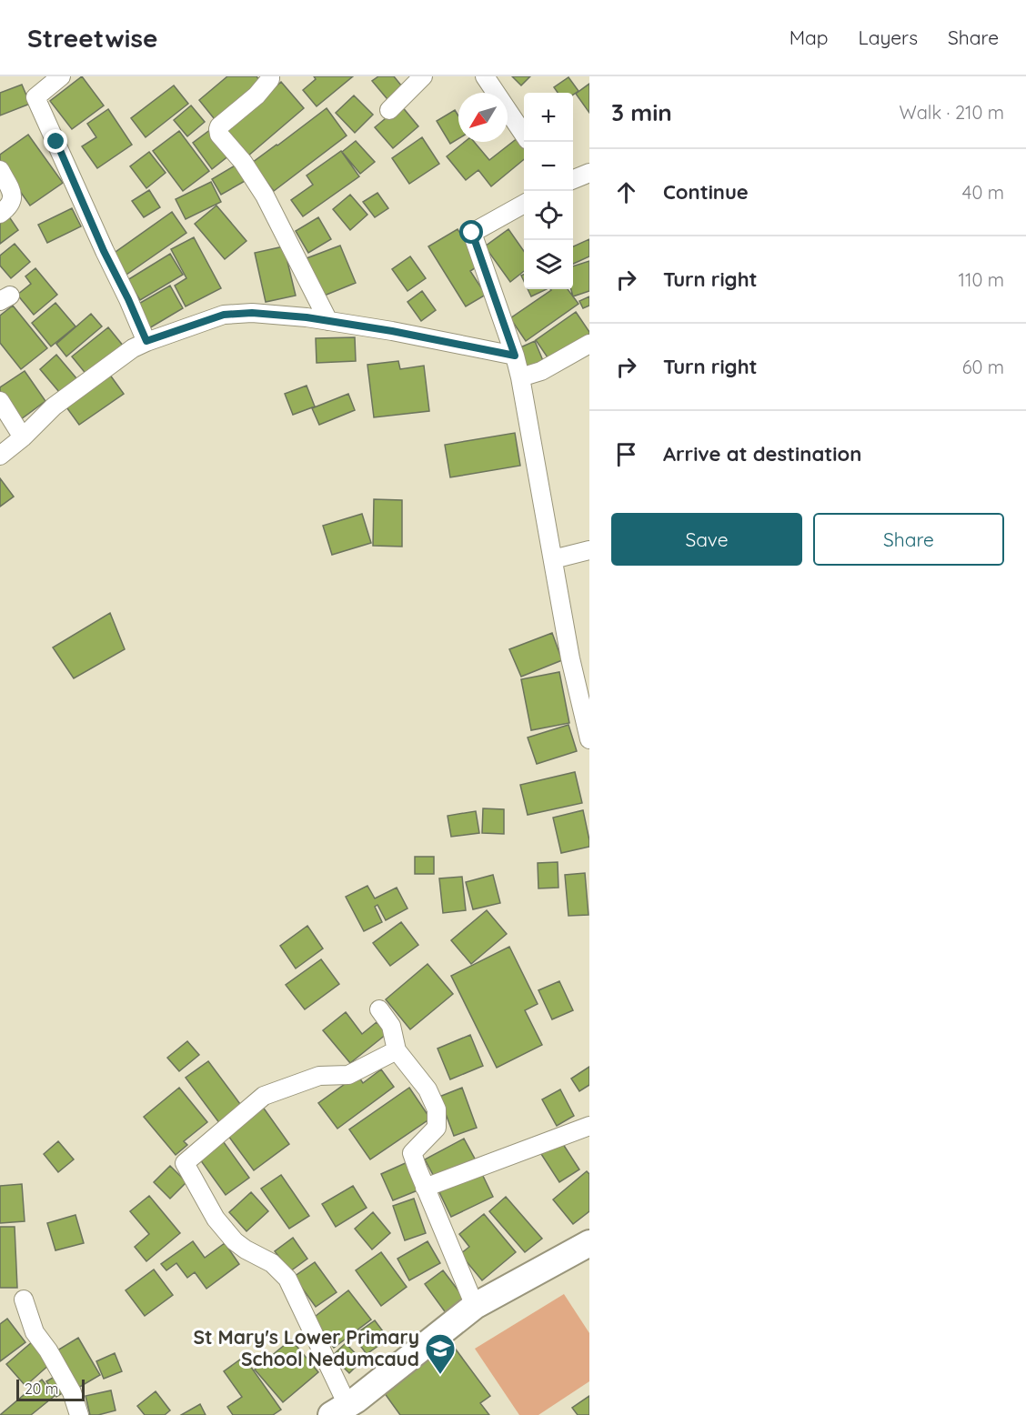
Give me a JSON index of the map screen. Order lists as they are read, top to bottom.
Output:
{
  "places": {
    "school or university": ["St Mary's Lower Primary School Nedumcaud"]
  },
  "scale_bar": "20 m",
  "north": "bottom left",
  "page": {
    "header": "Streetwise",
    "nav": ["Map", "Layers", "Share"],
    "heading": ["3 min", "Walk · 210 m"],
    "map_buttons": ["+", "−"],
    "list": [
      ["Continue", "40 m"],
      ["Turn right", "110 m"],
      ["Turn right", "60 m"],
      "Arrive at destination"
    ],
    "buttons": ["Save", "Share"],
    "scale": "20 m"
  }
}
